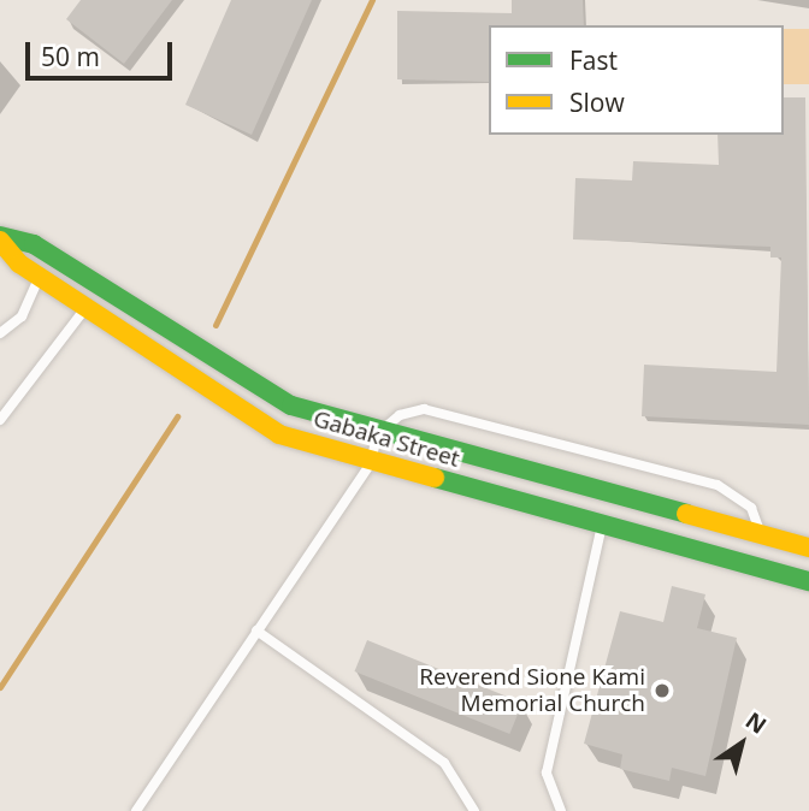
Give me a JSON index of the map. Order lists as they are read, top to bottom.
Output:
{
  "streets": {
    "street": ["Gabaka Street"]
  },
  "places": ["Reverend Sione Kami Memorial Church"],
  "legend": ["Fast", "Slow"],
  "scale_bar": "50 m",
  "north": "top right"
}
